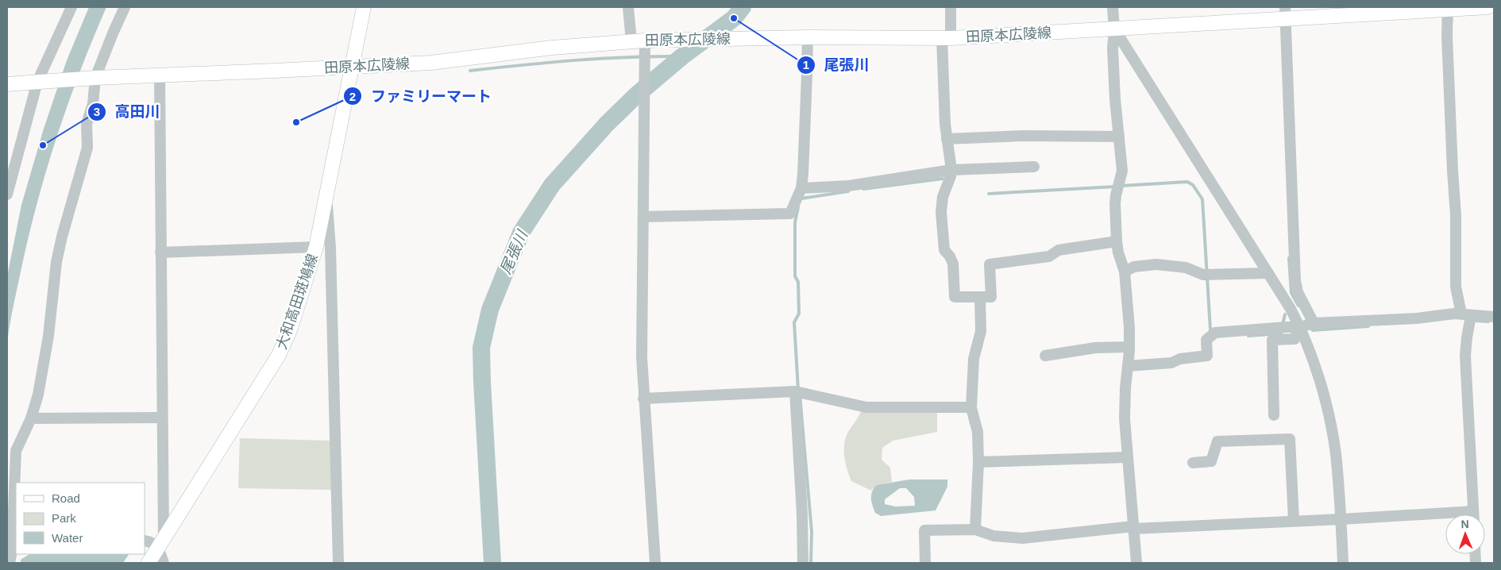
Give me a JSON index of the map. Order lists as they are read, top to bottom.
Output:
{
  "streets": {
    "main road": ["田原本広陵線", "大和高田斑鳩線"]
  },
  "crossings": [
    ["田原本広陵線", "大和高田斑鳩線"]
  ],
  "water": ["尾張川"],
  "places": ["尾張川", "ファミリーマート", "高田川"],
  "legend": ["Road", "Park", "Water"],
  "north": "top"
}
